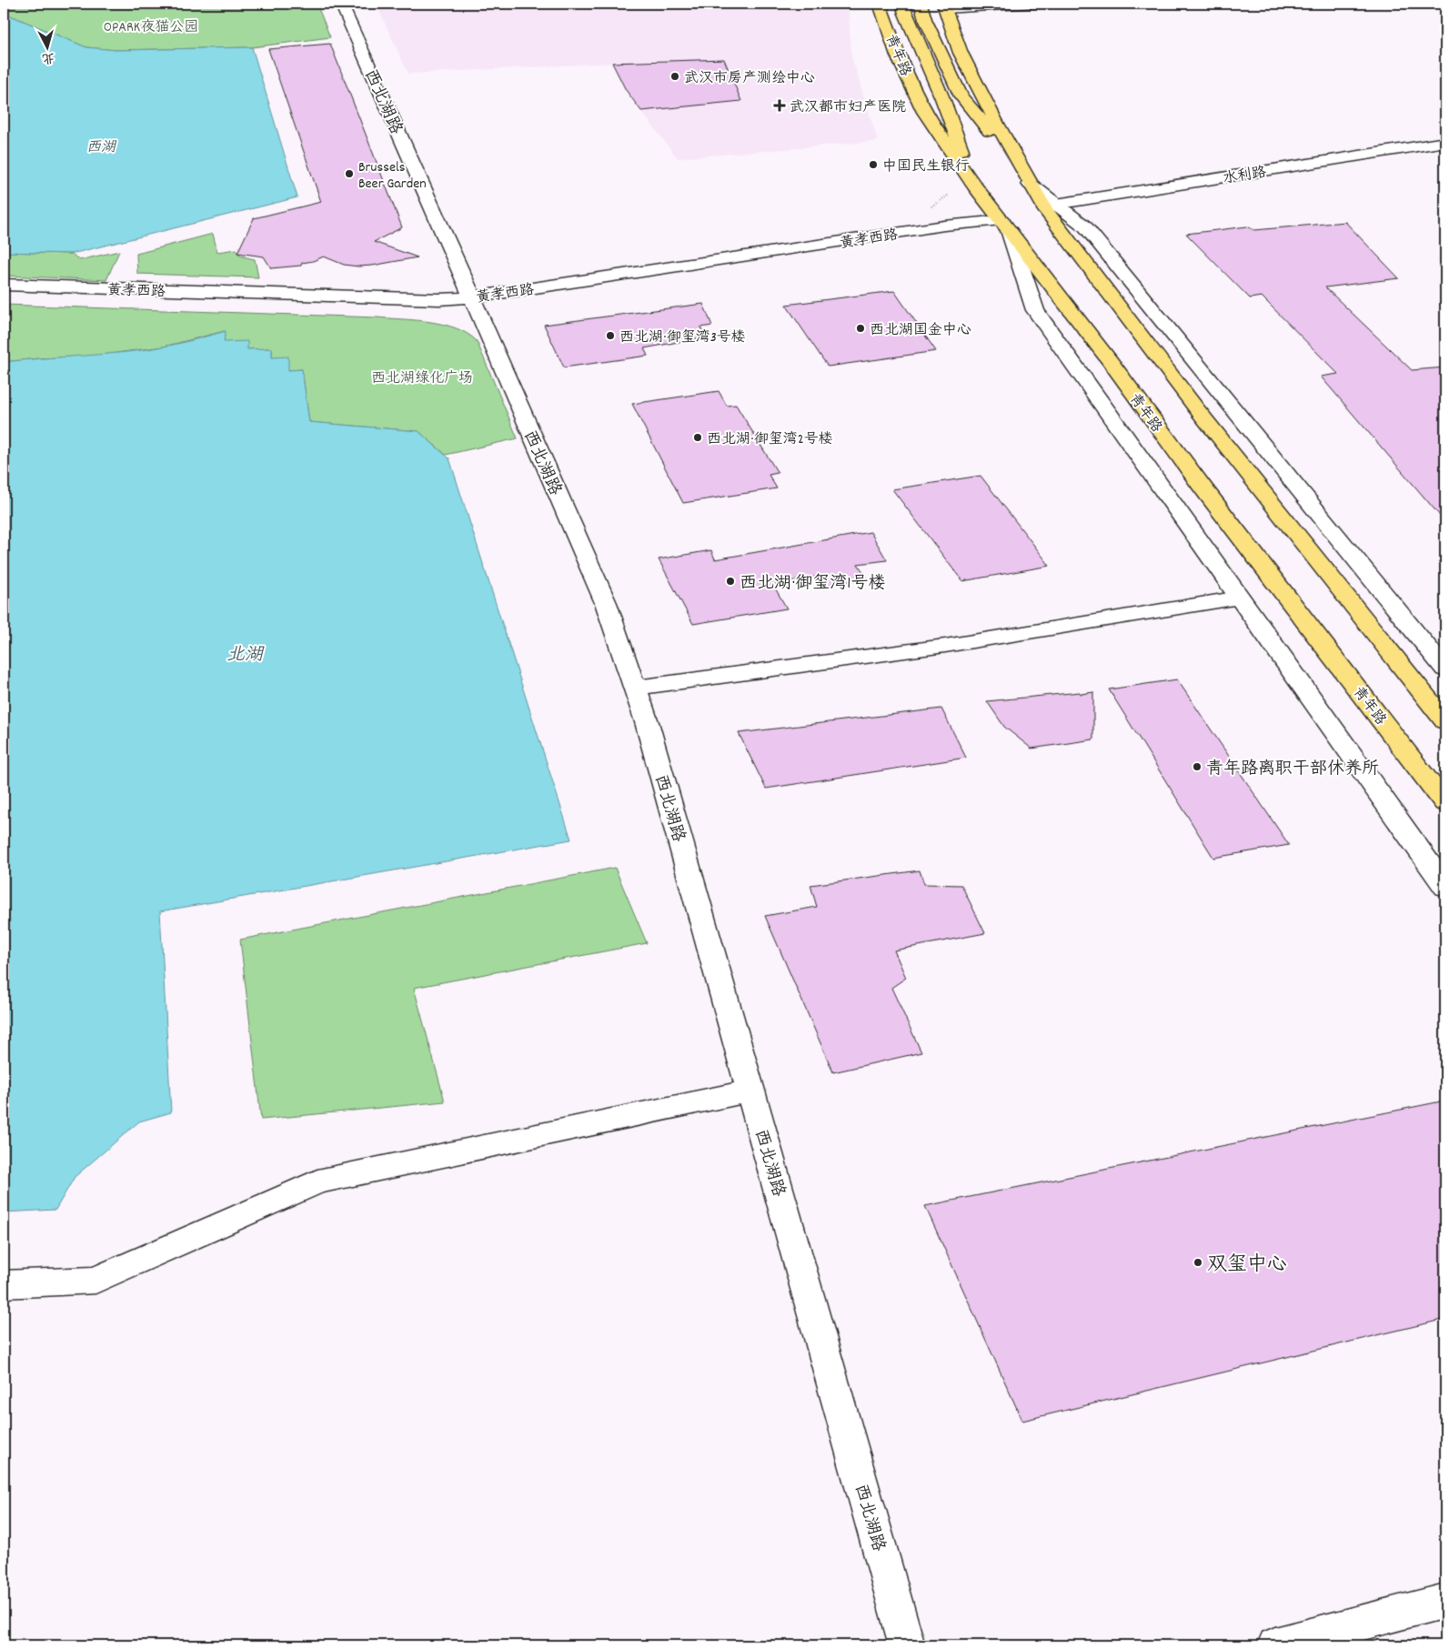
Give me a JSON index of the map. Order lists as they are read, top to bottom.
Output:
{
  "streets": {
    "main road": ["青年路"],
    "street": ["西北湖路", "水利路", "黄孝西路"]
  },
  "crossings": [
    ["青年路", "黄孝西路"],
    ["西北湖路", "黄孝西路"]
  ],
  "water": ["西湖", "北湖"],
  "parks": ["OPARK夜猫公园", "西北湖绿化广场"],
  "places": {
    "other": [
      "武汉市房产测绘中心",
      "中国民生银行",
      "Brussels Beer Garden",
      "西北湖国金中心",
      "西北湖·御玺湾3号楼",
      "西北湖·御玺湾2号楼",
      "西北湖·御玺湾1号楼",
      "青年路离职干部休养所",
      "双玺中心"
    ],
    "health": ["武汉都市妇产医院"]
  },
  "north": "bottom"
}
